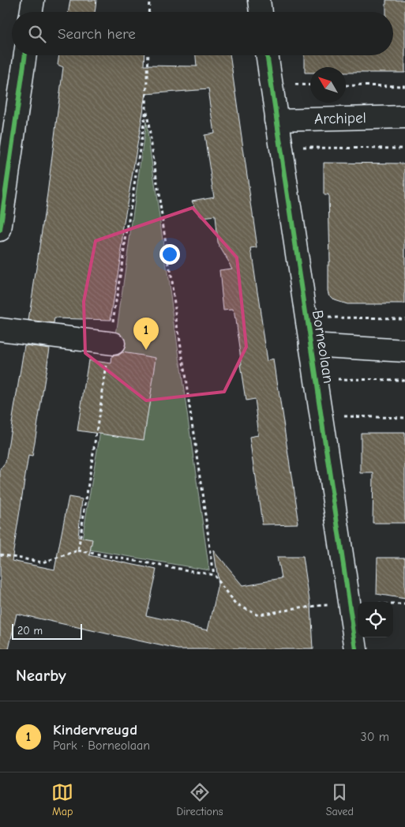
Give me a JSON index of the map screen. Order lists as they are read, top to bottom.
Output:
{
  "streets": {
    "street": ["Archipel", "Borneolaan"]
  },
  "crossings": [
    ["Archipel", "Borneolaan"]
  ],
  "scale_bar": "20 m",
  "north": "top left",
  "page": {
    "search": "Search here",
    "pins": "1",
    "scale": "20 m",
    "heading": "Nearby",
    "list": [
      {
        "mark": "1",
        "name": "Kindervreugd",
        "note": "Park · Borneolaan",
        "value": "30 m"
      }
    ],
    "nav": ["Map", "Directions", "Saved"]
  }
}
